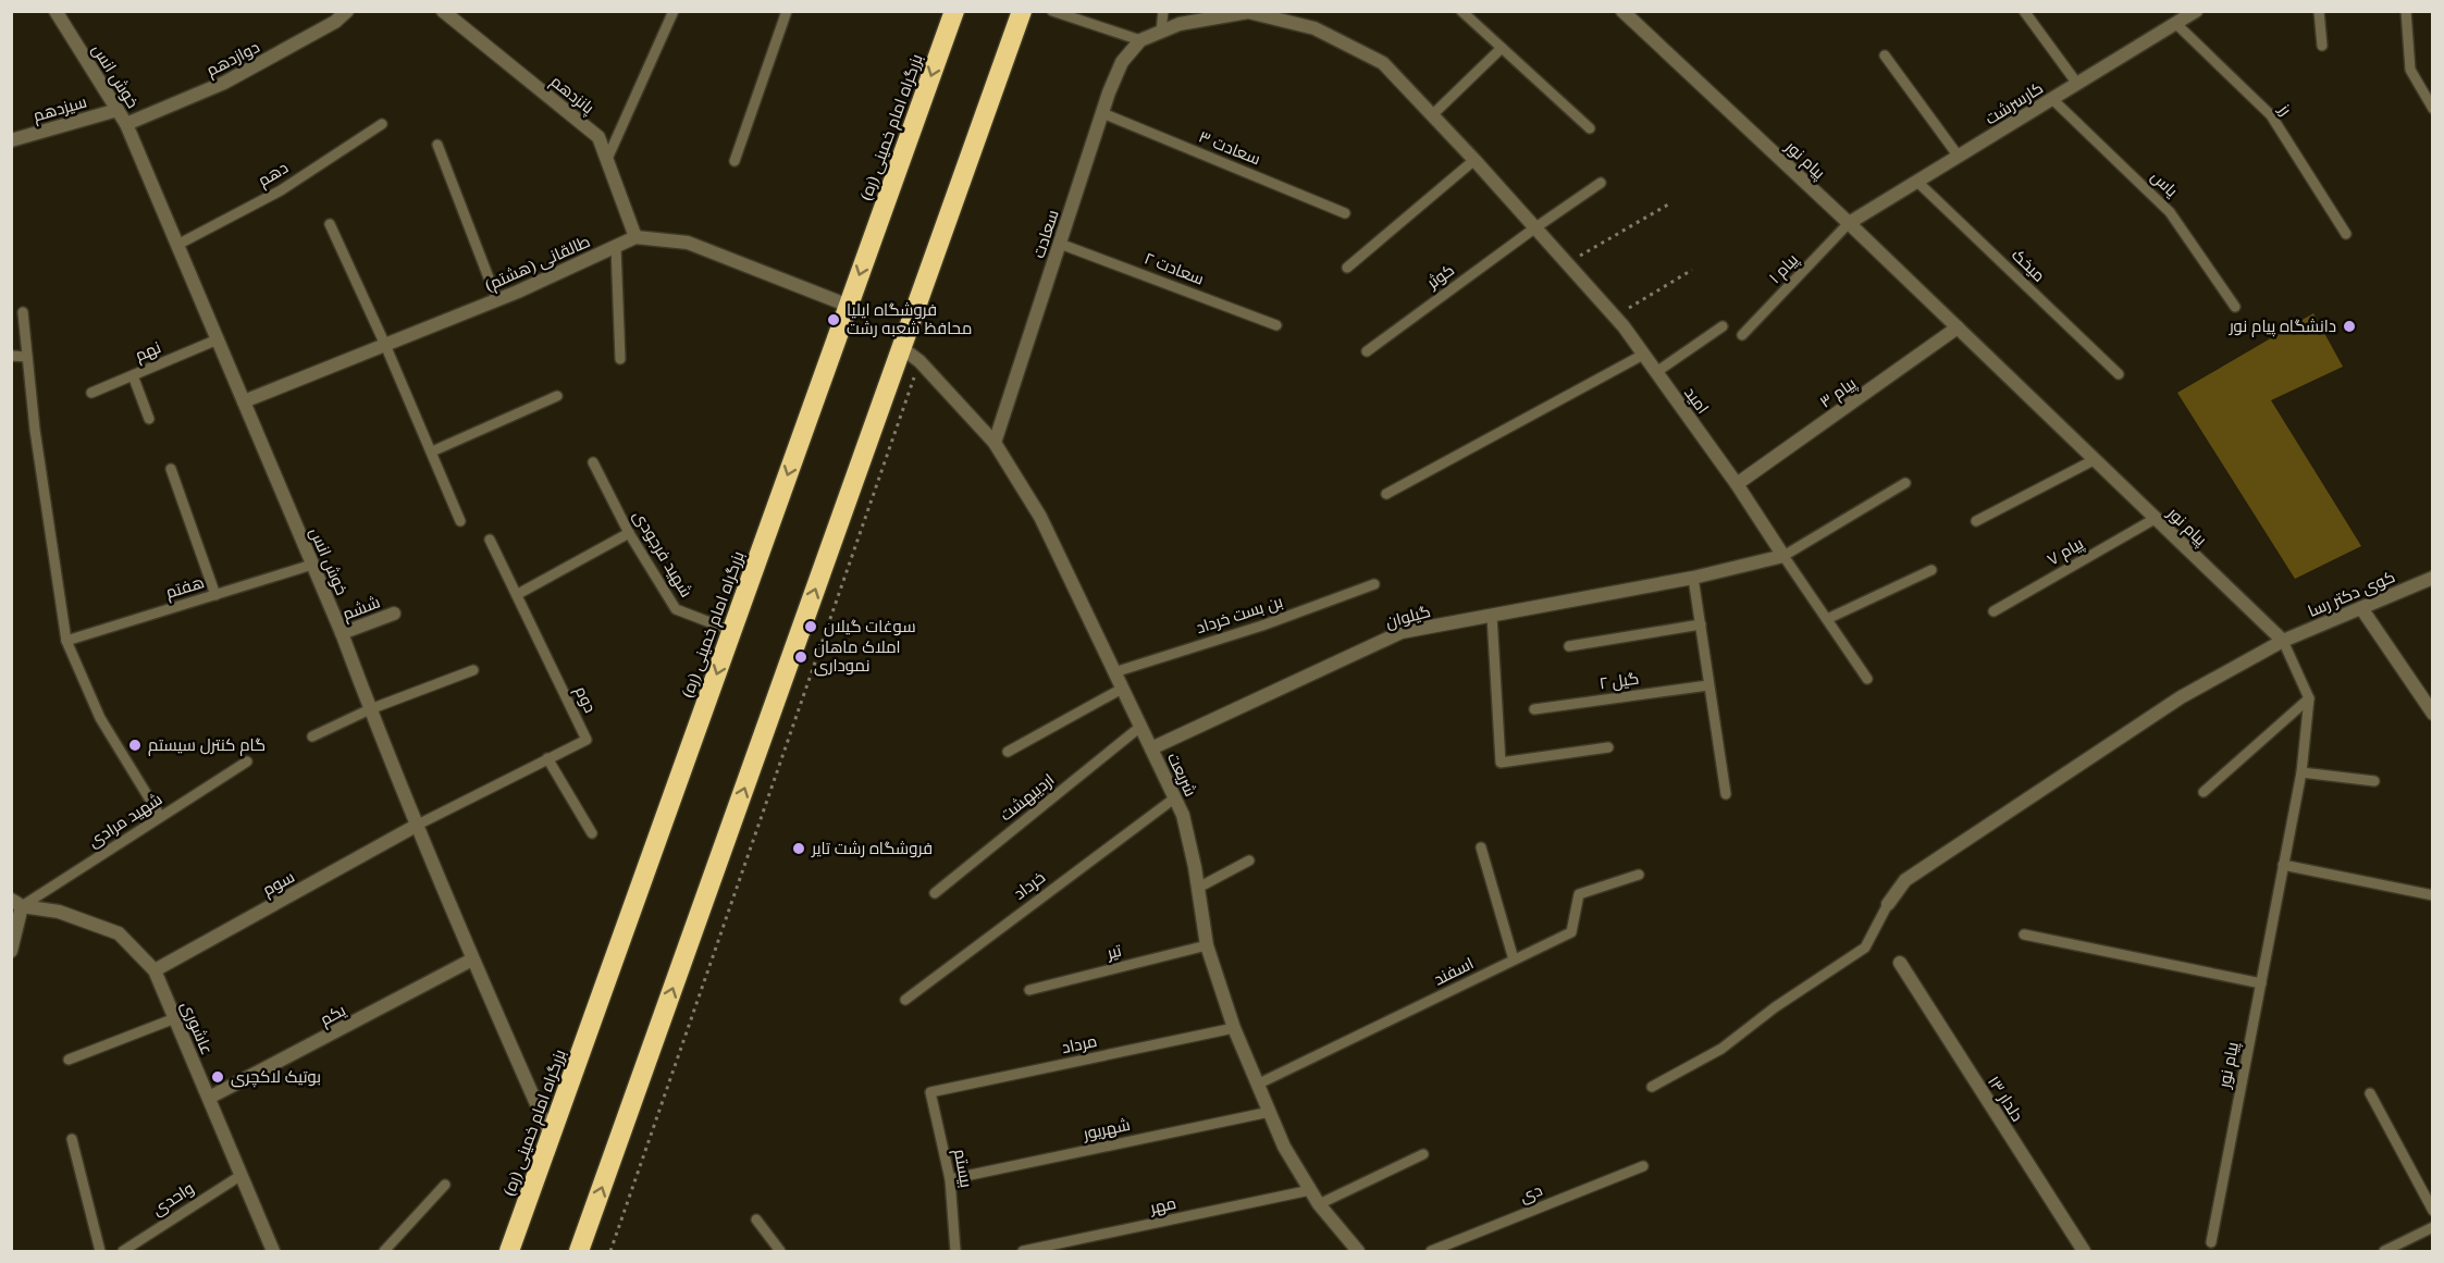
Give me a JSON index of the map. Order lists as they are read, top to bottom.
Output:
{
  "streets": {
    "highway": ["بزرگراه امام خمینی (ره)"],
    "street": [
      "دوازدهم",
      "خوش انس",
      "پانزدهم",
      "کارسرشت",
      "سیزدهم",
      "پیام نور",
      "سعادت",
      "طالقانی (هشتم)",
      "پیام ۳",
      "امید",
      "کوی دکتر رسا",
      "ششم",
      "گیلوان",
      "شریعت",
      "سوم",
      "یکم",
      "عاشوری",
      "دلدار ۱۳"
    ],
    "lane": [
      "رز",
      "سعادت ۳",
      "دهم",
      "یاس",
      "میخک",
      "سعادت ۲",
      "پیام ۱",
      "کوثر",
      "نهم",
      "پیام ۷",
      "شهید فرجودی",
      "هفتم",
      "بن بست خرداد",
      "گیل ۲",
      "دوم",
      "اردیبهشت",
      "شهید مرادی",
      "خرداد",
      "تیر",
      "اسفند",
      "مرداد",
      "شهریور",
      "بیستم",
      "دی",
      "واحدی",
      "مهر"
    ]
  },
  "crossings": [
    ["دوازدهم", "خوش انس"],
    ["خوش انس", "سیزدهم"],
    ["خوش انس", "بزرگراه امام خمینی (ره)"],
    ["خوش انس", "دهم"],
    ["خوش انس", "طالقانی (هشتم)"],
    ["خوش انس", "نهم"],
    ["خوش انس", "هفتم"],
    ["خوش انس", "ششم"],
    ["خوش انس", "دوم"],
    ["خوش انس", "سوم"],
    ["خوش انس", "یکم"],
    ["پانزدهم", "طالقانی (هشتم)"],
    ["کارسرشت", "رز"],
    ["کارسرشت", "پیام نور"],
    ["کارسرشت", "یاس"],
    ["کارسرشت", "میخک"],
    ["کارسرشت", "پیام ۱"],
    ["بزرگراه امام خمینی (ره)", "شهید فرجودی"],
    ["سعادت ۳", "سعادت"],
    ["پیام نور", "پیام ۱"],
    ["پیام نور", "پیام ۳"],
    ["پیام نور", "پیام ۷"],
    ["پیام نور", "کوی دکتر رسا"],
    ["سعادت", "سعادت ۲"],
    ["سعادت", "امید"],
    ["سعادت", "شریعت"],
    ["کوثر", "امید"],
    ["پیام ۳", "امید"],
    ["امید", "گیلوان"],
    ["بن بست خرداد", "شریعت"],
    ["گیلوان", "شریعت"],
    ["دوم", "سوم"],
    ["شریعت", "اردیبهشت"],
    ["شریعت", "خرداد"],
    ["شریعت", "تیر"],
    ["شریعت", "اسفند"],
    ["شریعت", "مرداد"],
    ["شریعت", "شهریور"],
    ["شریعت", "مهر"],
    ["شهید مرادی", "عاشوری"],
    ["سوم", "عاشوری"],
    ["یکم", "عاشوری"],
    ["عاشوری", "واحدی"],
    ["مرداد", "بیستم"],
    ["شهریور", "بیستم"]
  ],
  "places": [
    "فروشگاه ایلیا محافظ شعبه رشت",
    "دانشگاه پیام نور",
    "سوغات گیلان",
    "املاک ماهان نموداری",
    "گام کنترل سیستم",
    "فروشگاه رشت تاير",
    "بوتیک لاکچری"
  ]
}
